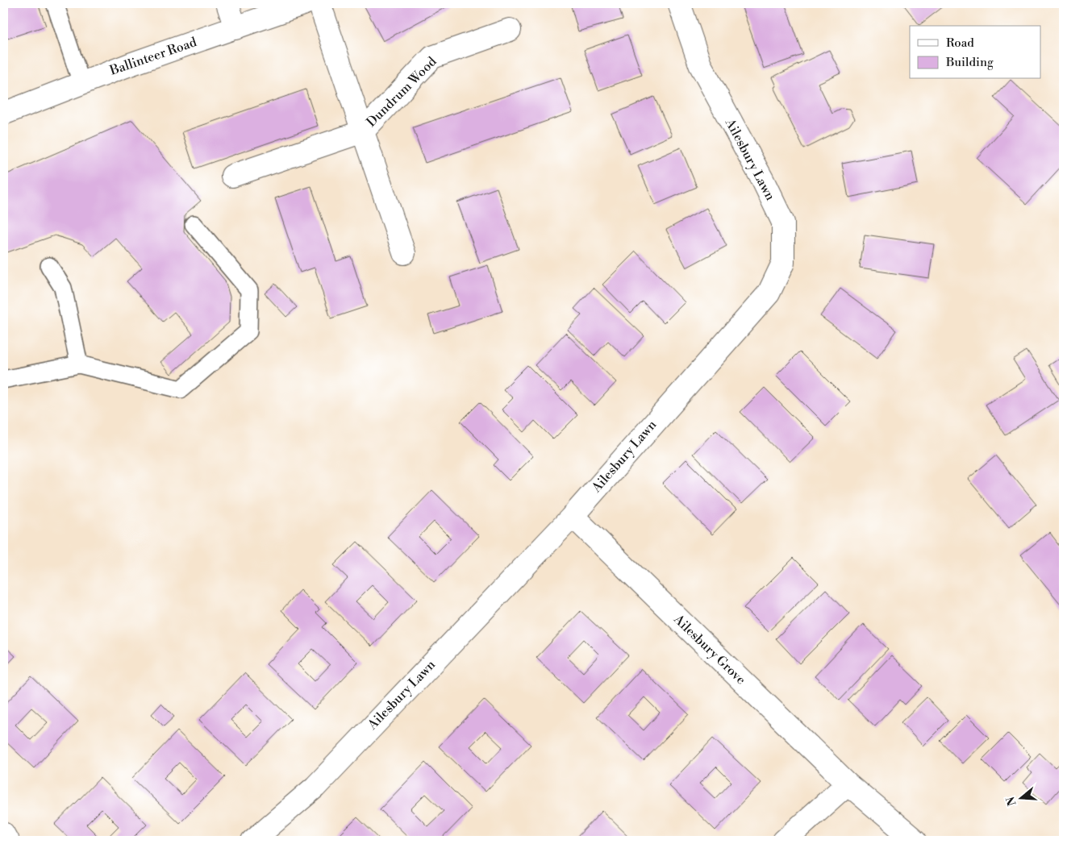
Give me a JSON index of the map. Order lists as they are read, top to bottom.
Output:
{
  "streets": {
    "street": [
      "Ballinteer Road",
      "Dundrum Wood",
      "Ailesbury Lawn",
      "Ailesbury Grove"
    ]
  },
  "crossings": [
    ["Ailesbury Lawn", "Ailesbury Grove"]
  ],
  "legend": ["Road", "Building"],
  "north": "left"
}
